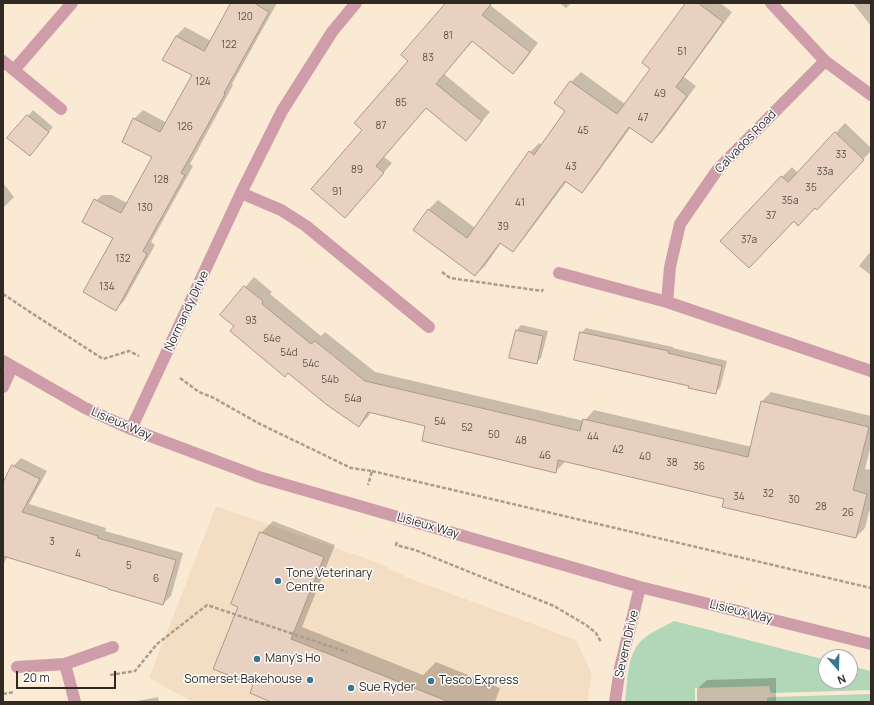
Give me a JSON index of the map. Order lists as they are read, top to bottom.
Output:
{
  "streets": {
    "street": [
      "Calvados Road",
      "Normandy Drive",
      "Lisieux Way",
      "Severn Drive"
    ]
  },
  "crossings": [
    ["Normandy Drive", "Lisieux Way"],
    ["Lisieux Way", "Severn Drive"]
  ],
  "places": [
    "Tone Veterinary Centre",
    "Many's Ho",
    "Somerset Bakehouse",
    "Tesco Express",
    "Sue Ryder"
  ],
  "house_numbers": [
    "120",
    "81",
    "122",
    "51",
    "83",
    "124",
    "49",
    "85",
    "47",
    "87",
    "126",
    "45",
    "33",
    "43",
    "89",
    "33a",
    "128",
    "35",
    "91",
    "35a",
    "41",
    "130",
    "37",
    "39",
    "37a",
    "132",
    "134",
    "93",
    "54e",
    "54d",
    "54c",
    "54b",
    "54a",
    "54",
    "52",
    "50",
    "44",
    "48",
    "42",
    "46",
    "40",
    "38",
    "36",
    "32",
    "34",
    "30",
    "28",
    "26",
    "3",
    "4",
    "5",
    "6"
  ],
  "scale_bar": "20 m",
  "north": "bottom"
}
